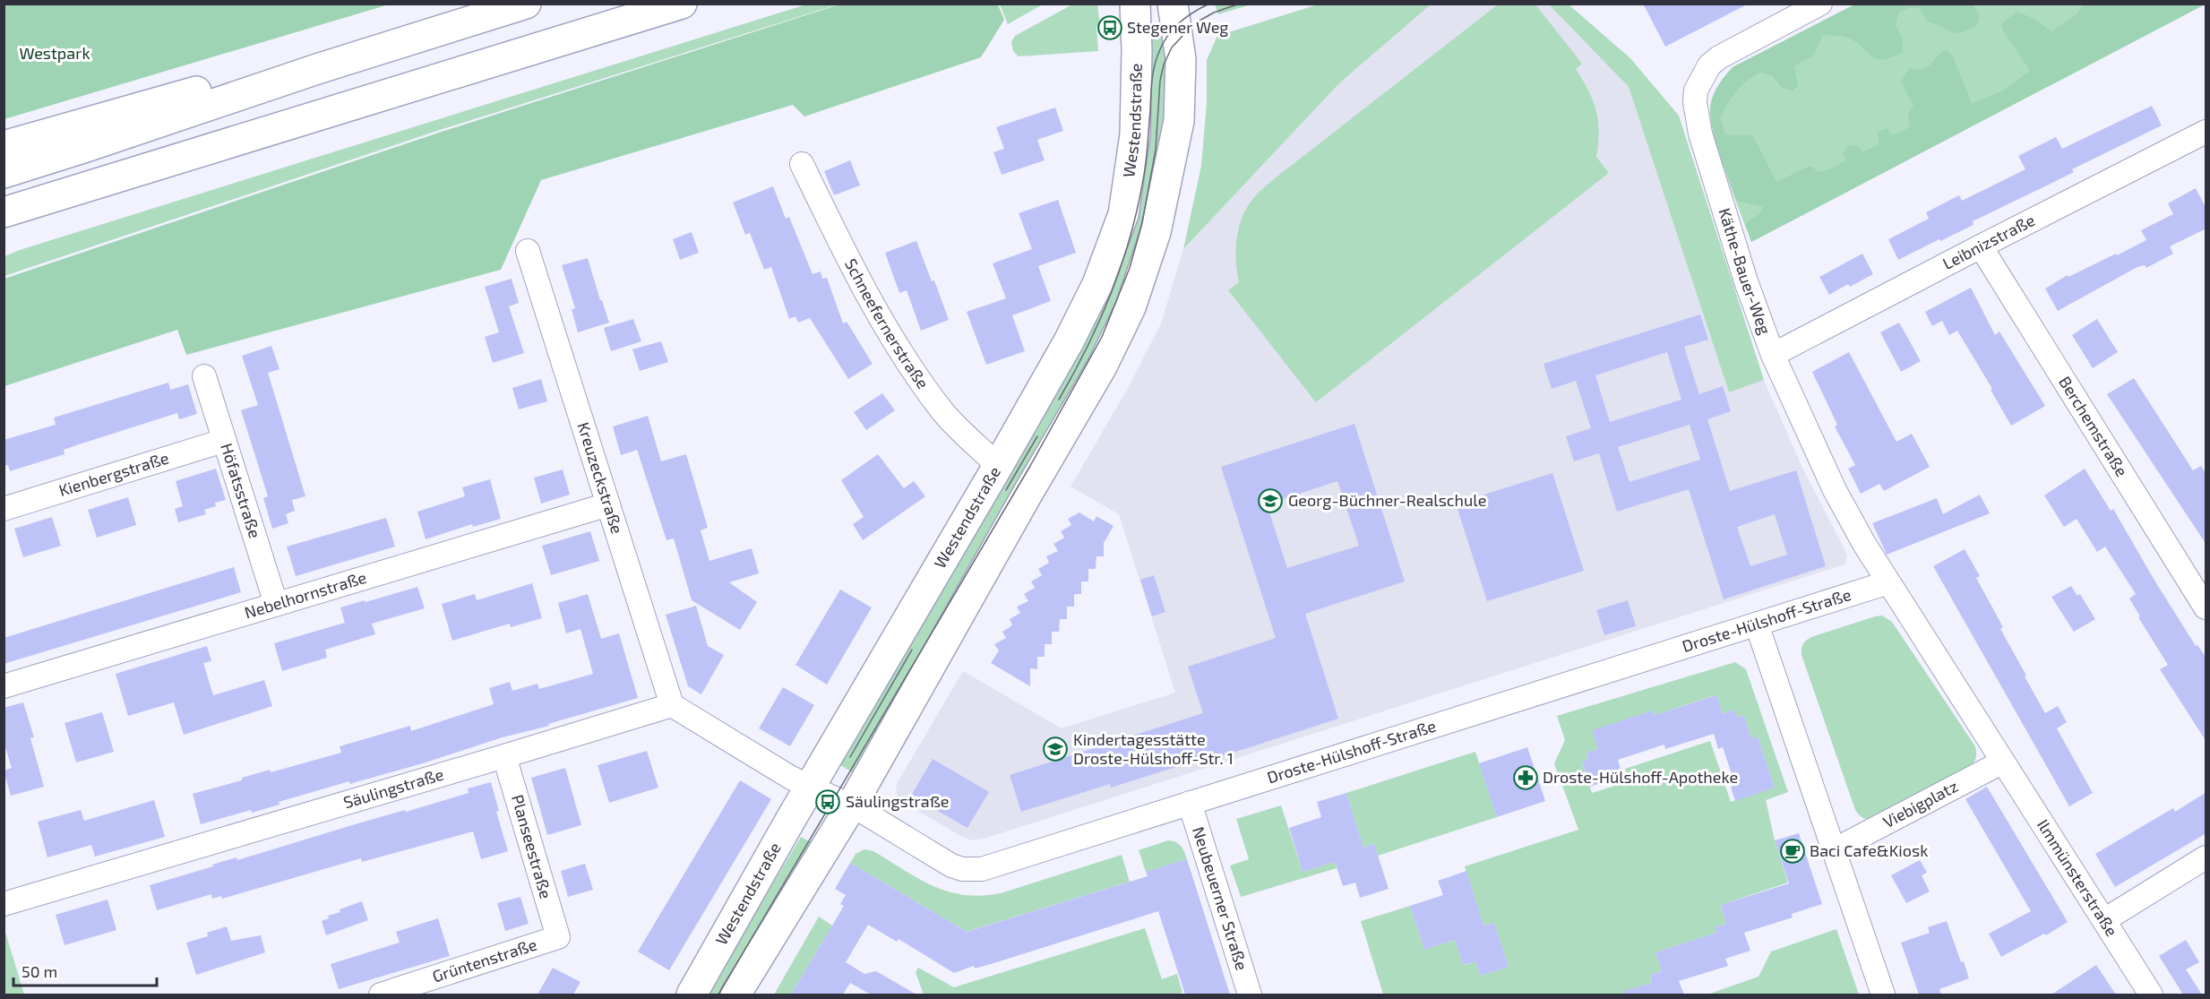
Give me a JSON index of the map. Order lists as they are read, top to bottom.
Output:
{
  "streets": {
    "main road": ["Westendstraße"],
    "street": [
      "Leibnizstraße",
      "Käthe-Bauer-Weg",
      "Schneefernerstraße",
      "Berchemstraße",
      "Kienbergstraße",
      "Kreuzeckstraße",
      "Höfatsstraße",
      "Nebelhornstraße",
      "Droste-Hülshoff-Straße",
      "Säulingstraße",
      "Viebigplatz",
      "Planseestraße",
      "Ilmmünsterstraße",
      "Neubeuerner Straße",
      "Grüntenstraße"
    ]
  },
  "crossings": [
    ["Westendstraße", "Schneefernerstraße"],
    ["Westendstraße", "Droste-Hülshoff-Straße"],
    ["Leibnizstraße", "Käthe-Bauer-Weg"],
    ["Leibnizstraße", "Berchemstraße"],
    ["Käthe-Bauer-Weg", "Droste-Hülshoff-Straße"],
    ["Kienbergstraße", "Höfatsstraße"],
    ["Kreuzeckstraße", "Nebelhornstraße"],
    ["Kreuzeckstraße", "Säulingstraße"],
    ["Höfatsstraße", "Nebelhornstraße"],
    ["Droste-Hülshoff-Straße", "Neubeuerner Straße"],
    ["Säulingstraße", "Planseestraße"],
    ["Viebigplatz", "Ilmmünsterstraße"],
    ["Planseestraße", "Grüntenstraße"]
  ],
  "parks": ["Westpark"],
  "places": {
    "bus stop": ["Stegener Weg", "Säulingstraße"],
    "school or university": ["Georg-Büchner-Realschule", "Kindertagesstätte Droste-Hülshoff-Str. 1"],
    "pharmacy": ["Droste-Hülshoff-Apotheke"],
    "cafe": ["Baci Cafe&Kiosk"]
  },
  "scale_bar": "50 m"
}
